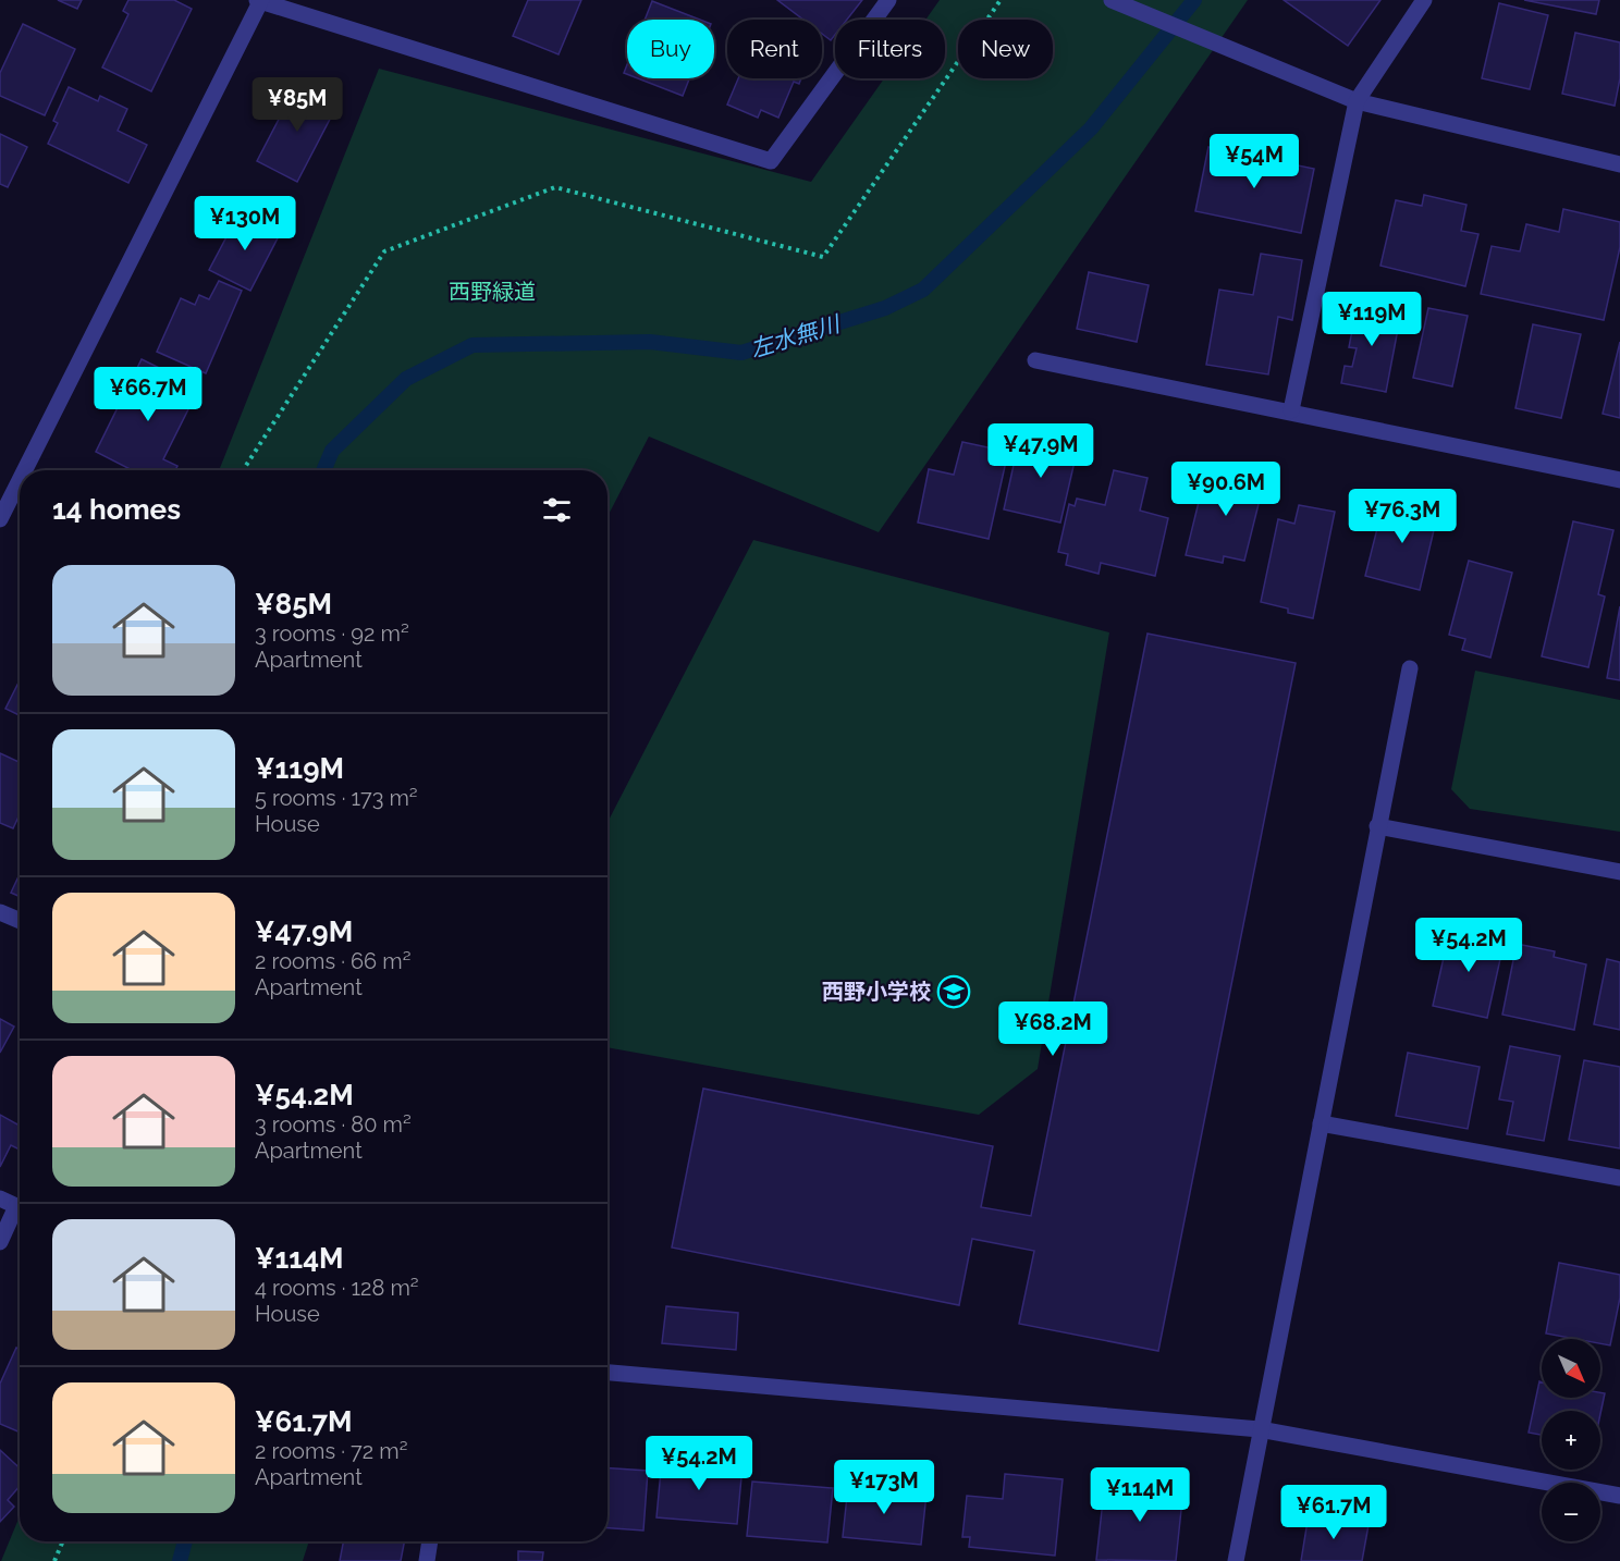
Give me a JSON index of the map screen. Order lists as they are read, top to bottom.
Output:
{
  "water": ["左水無川"],
  "parks": ["西野緑道"],
  "places": {
    "school or university": ["西野小学校"]
  },
  "north": "bottom right",
  "page": {
    "chip": [
      "Buy",
      "Rent",
      "Filters",
      "New"
    ],
    "price": [
      "¥85M",
      "¥54M",
      "¥130M",
      "¥119M",
      "¥66.7M",
      "¥47.9M",
      "¥90.6M",
      "¥76.3M",
      "¥54.2M",
      "¥68.2M",
      "¥54.2M",
      "¥173M",
      "¥114M",
      "¥61.7M"
    ],
    "heading": "14 homes",
    "list": [
      {
        "name": "¥85M",
        "note": "3 rooms · 92 m² · Apartment"
      },
      {
        "name": "¥119M",
        "note": "5 rooms · 173 m² · House"
      },
      {
        "name": "¥47.9M",
        "note": "2 rooms · 66 m² · Apartment"
      },
      {
        "name": "¥54.2M",
        "note": "3 rooms · 80 m² · Apartment"
      },
      {
        "name": "¥114M",
        "note": "4 rooms · 128 m² · House"
      },
      {
        "name": "¥61.7M",
        "note": "2 rooms · 72 m² · Apartment"
      }
    ],
    "map_buttons": ["+", "−"]
  }
}
